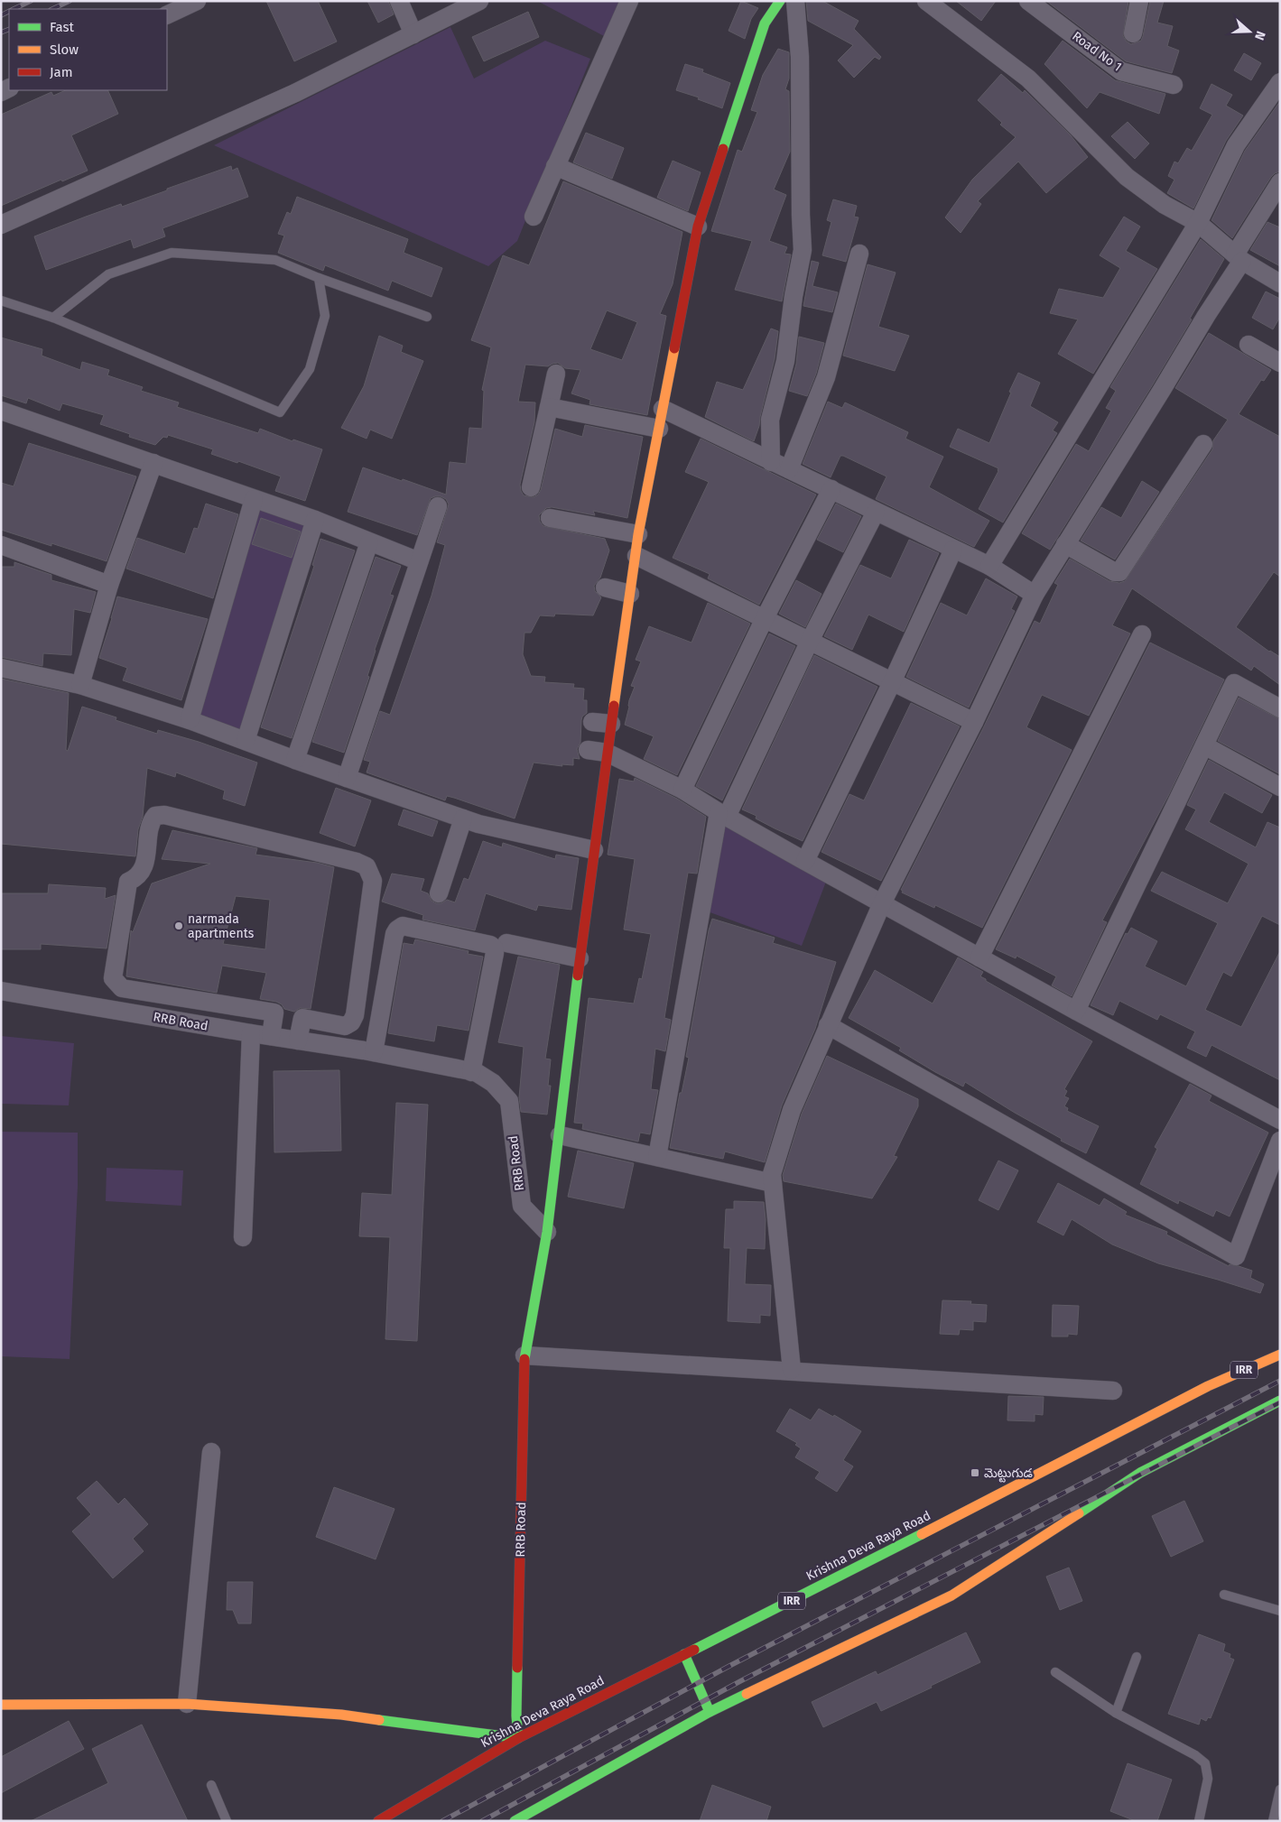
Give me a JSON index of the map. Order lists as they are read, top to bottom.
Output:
{
  "streets": {
    "street": [
      "Road No 1",
      "RRB Road",
      "IRR",
      "Krishna Deva Raya Road"
    ]
  },
  "crossings": [
    ["RRB Road", "Krishna Deva Raya Road"]
  ],
  "places": {
    "other": ["narmada apartments"],
    "transit": ["మెట్టుగుడ"]
  },
  "legend": ["Fast", "Slow", "Jam"],
  "north": "right"
}
